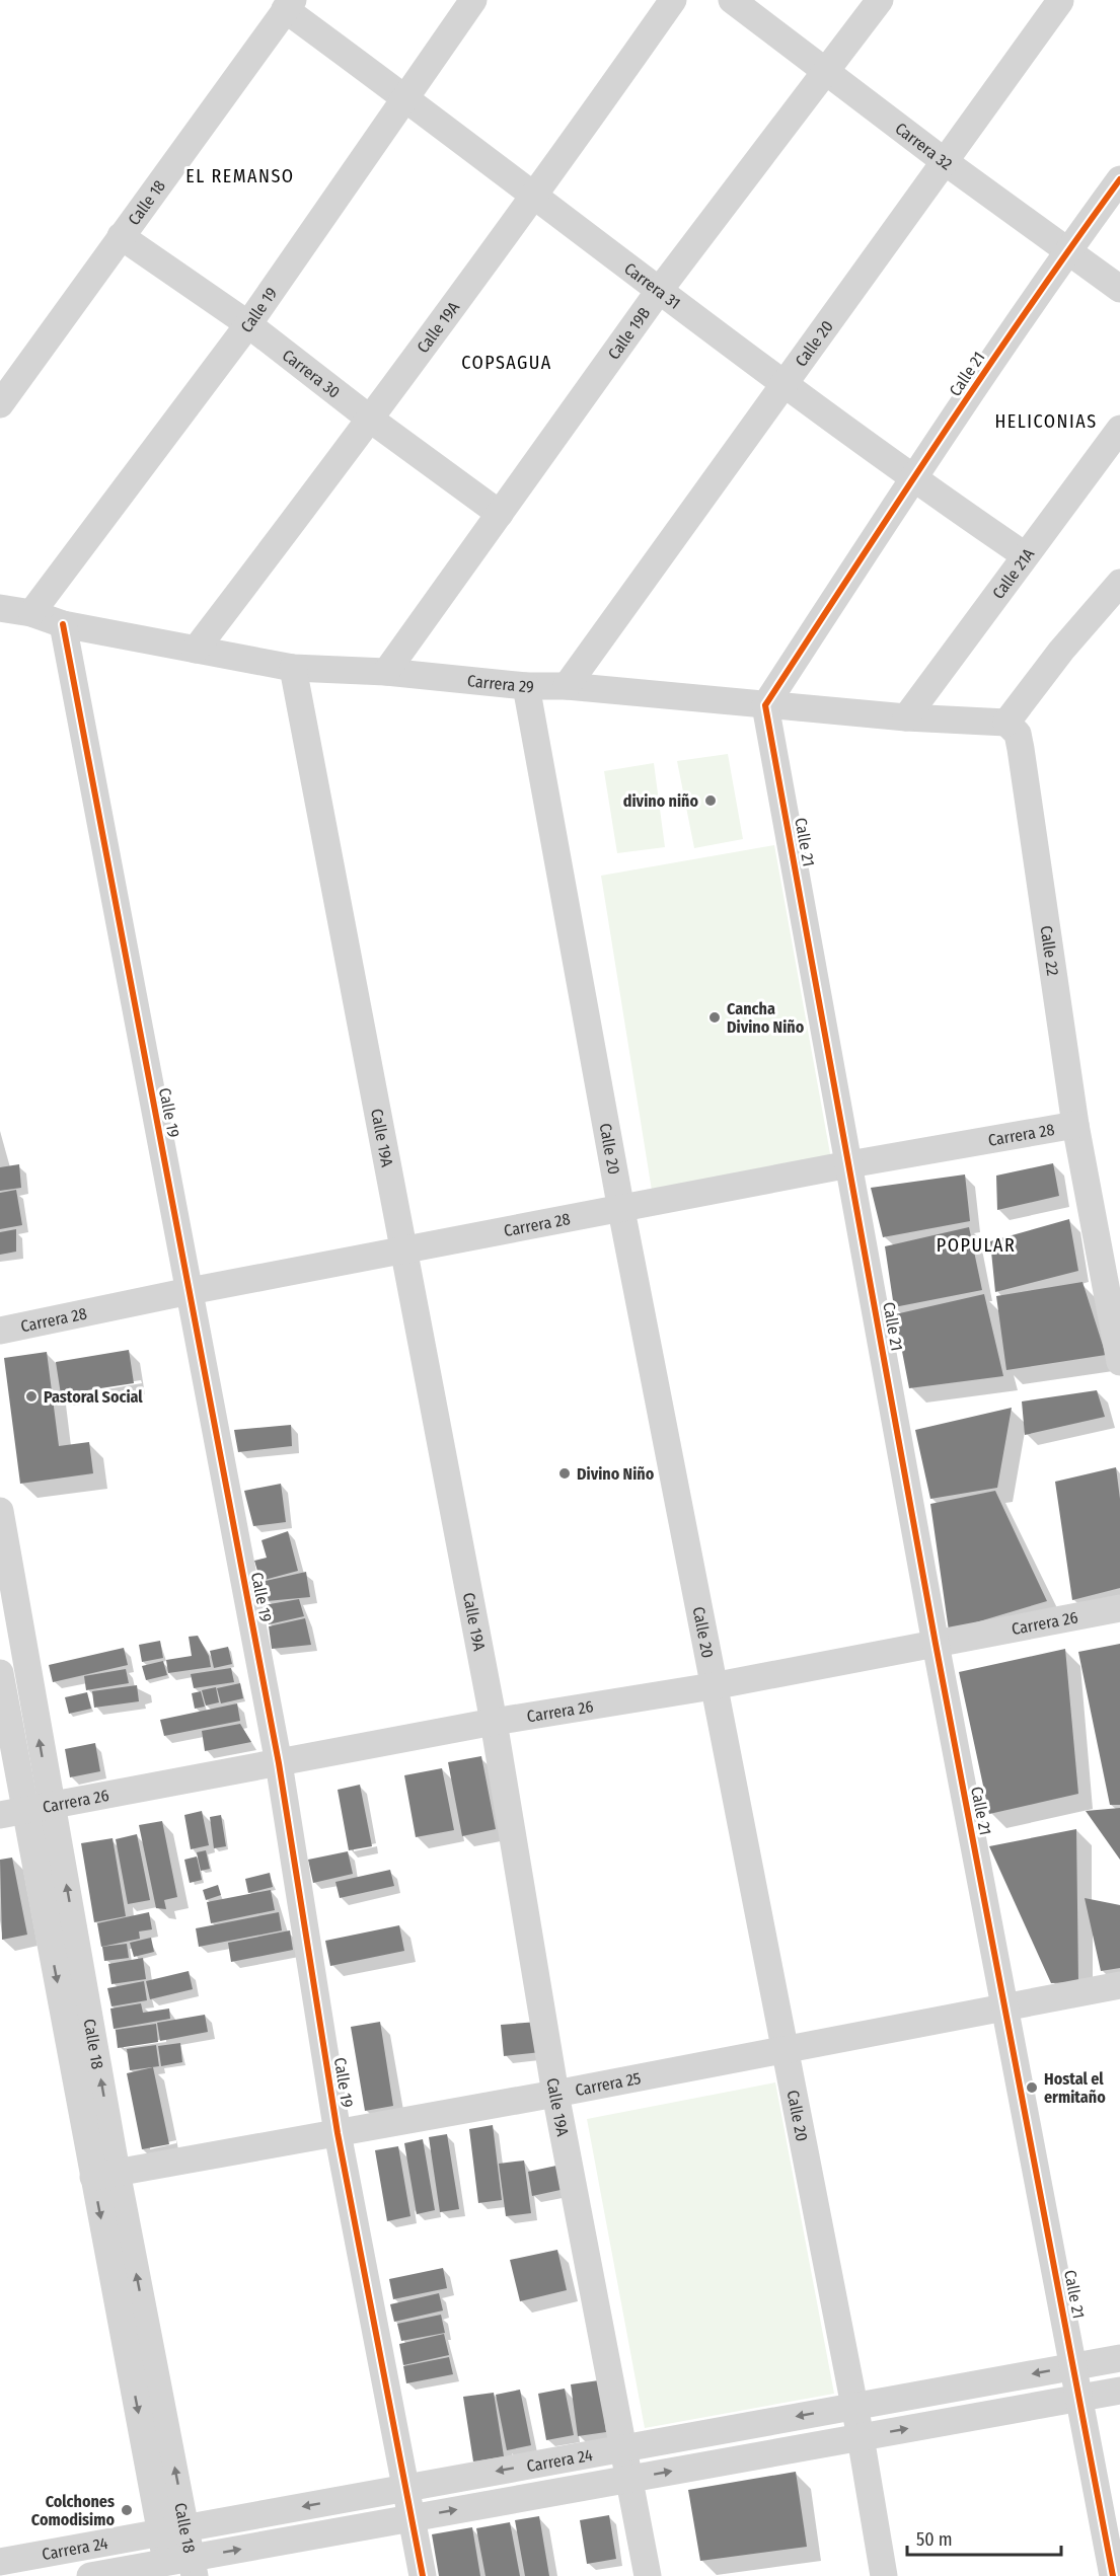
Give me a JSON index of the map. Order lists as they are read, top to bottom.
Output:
{
  "streets": {
    "street": [
      "Carrera 32",
      "Calle 18",
      "Carrera 31",
      "Calle 19",
      "Calle 19A",
      "Calle 19B",
      "Calle 20",
      "Carrera 30",
      "Calle 21",
      "Calle 21A",
      "Carrera 29",
      "Calle 22",
      "Carrera 28",
      "Carrera 26",
      "Carrera 25",
      "Carrera 24"
    ]
  },
  "crossings": [
    ["Carrera 32", "Calle 19B"],
    ["Carrera 32", "Calle 20"],
    ["Carrera 32", "Calle 21"],
    ["Calle 18", "Carrera 31"],
    ["Calle 18", "Carrera 30"],
    ["Calle 18", "Carrera 26"],
    ["Calle 18", "Carrera 25"],
    ["Calle 18", "Carrera 24"],
    ["Carrera 31", "Calle 19"],
    ["Carrera 31", "Calle 19A"],
    ["Carrera 31", "Calle 19B"],
    ["Carrera 31", "Calle 20"],
    ["Carrera 31", "Calle 21"],
    ["Carrera 31", "Calle 21A"],
    ["Calle 19", "Carrera 30"],
    ["Calle 19", "Carrera 29"],
    ["Calle 19", "Carrera 28"],
    ["Calle 19", "Carrera 26"],
    ["Calle 19", "Carrera 25"],
    ["Calle 19", "Carrera 24"],
    ["Calle 19A", "Carrera 30"],
    ["Calle 19A", "Carrera 29"],
    ["Calle 19A", "Carrera 28"],
    ["Calle 19A", "Carrera 26"],
    ["Calle 19A", "Carrera 25"],
    ["Calle 19A", "Carrera 24"],
    ["Calle 19B", "Carrera 30"],
    ["Calle 19B", "Carrera 29"],
    ["Calle 20", "Carrera 29"],
    ["Calle 20", "Carrera 28"],
    ["Calle 20", "Carrera 26"],
    ["Calle 20", "Carrera 25"],
    ["Calle 20", "Carrera 24"],
    ["Calle 21", "Carrera 29"],
    ["Calle 21", "Carrera 28"],
    ["Calle 21", "Carrera 26"],
    ["Calle 21", "Carrera 25"],
    ["Calle 21", "Carrera 24"],
    ["Calle 21A", "Carrera 29"],
    ["Carrera 29", "Calle 22"],
    ["Calle 22", "Carrera 28"]
  ],
  "districts": [
    "EL REMANSO",
    "COPSAGUA",
    "HELICONIAS",
    "POPULAR"
  ],
  "places": [
    "divino niño",
    "Cancha Divino Niño",
    "Pastoral Social",
    "Divino Niño",
    "Hostal el ermitaño",
    "Colchones Comodisimo"
  ],
  "scale_bar": "50 m"
}
